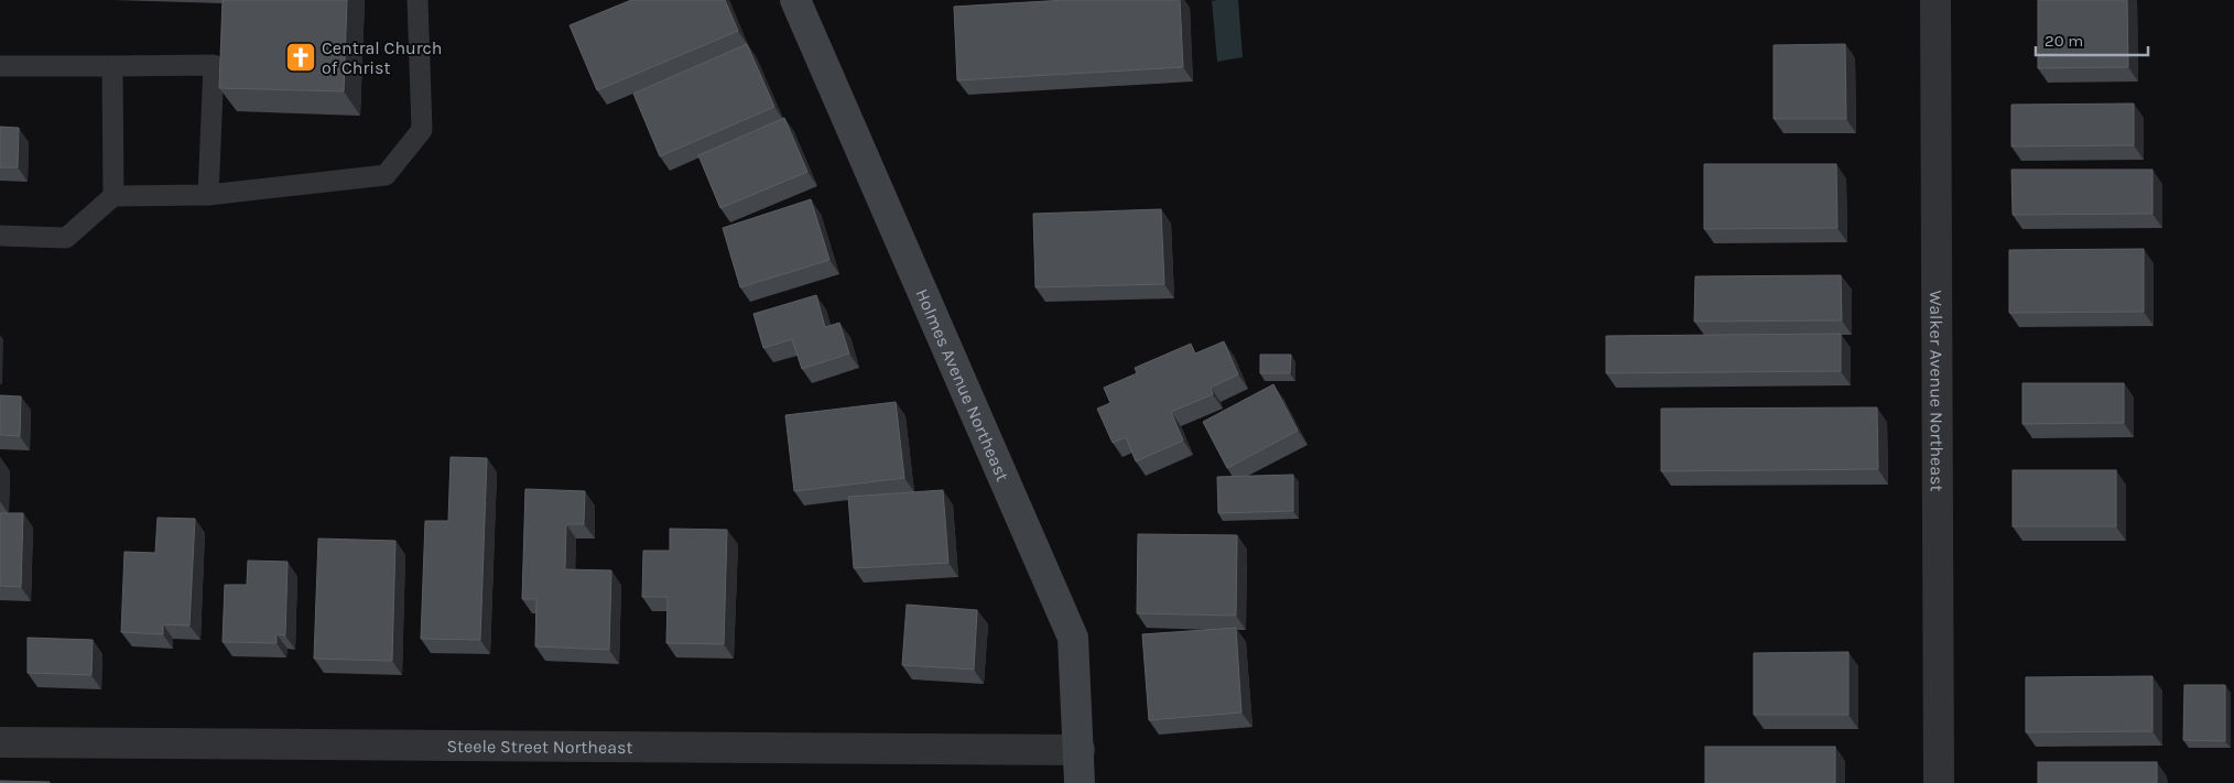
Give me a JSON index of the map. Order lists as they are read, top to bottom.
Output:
{
  "streets": {
    "main road": ["Holmes Avenue Northeast"],
    "street": ["Walker Avenue Northeast", "Steele Street Northeast"]
  },
  "crossings": [
    ["Holmes Avenue Northeast", "Steele Street Northeast"]
  ],
  "places": {
    "church": ["Central Church of Christ"]
  },
  "scale_bar": "20 m"
}
